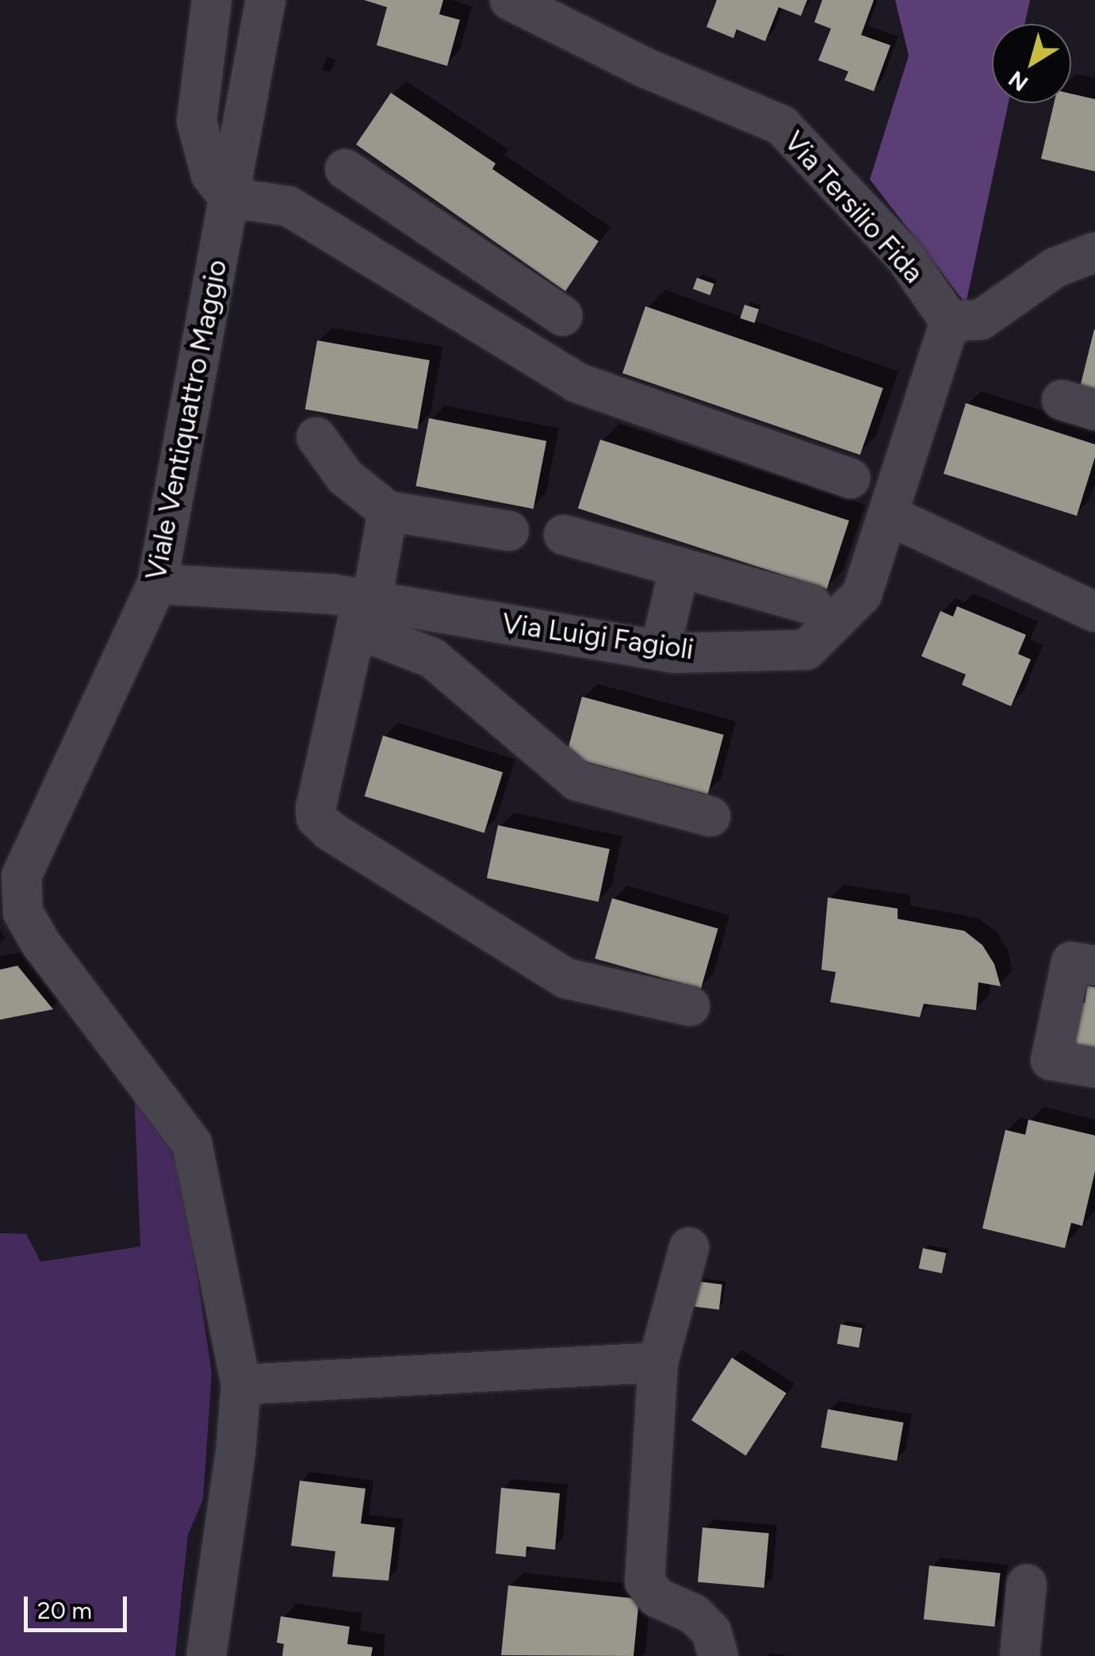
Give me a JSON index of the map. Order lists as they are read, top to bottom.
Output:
{
  "streets": {
    "street": ["Via Tersilio Fida", "Viale Ventiquattro Maggio", "Via Luigi Fagioli"]
  },
  "crossings": [
    ["Via Tersilio Fida", "Via Luigi Fagioli"],
    ["Viale Ventiquattro Maggio", "Via Luigi Fagioli"]
  ],
  "scale_bar": "20 m",
  "north": "bottom left"
}
